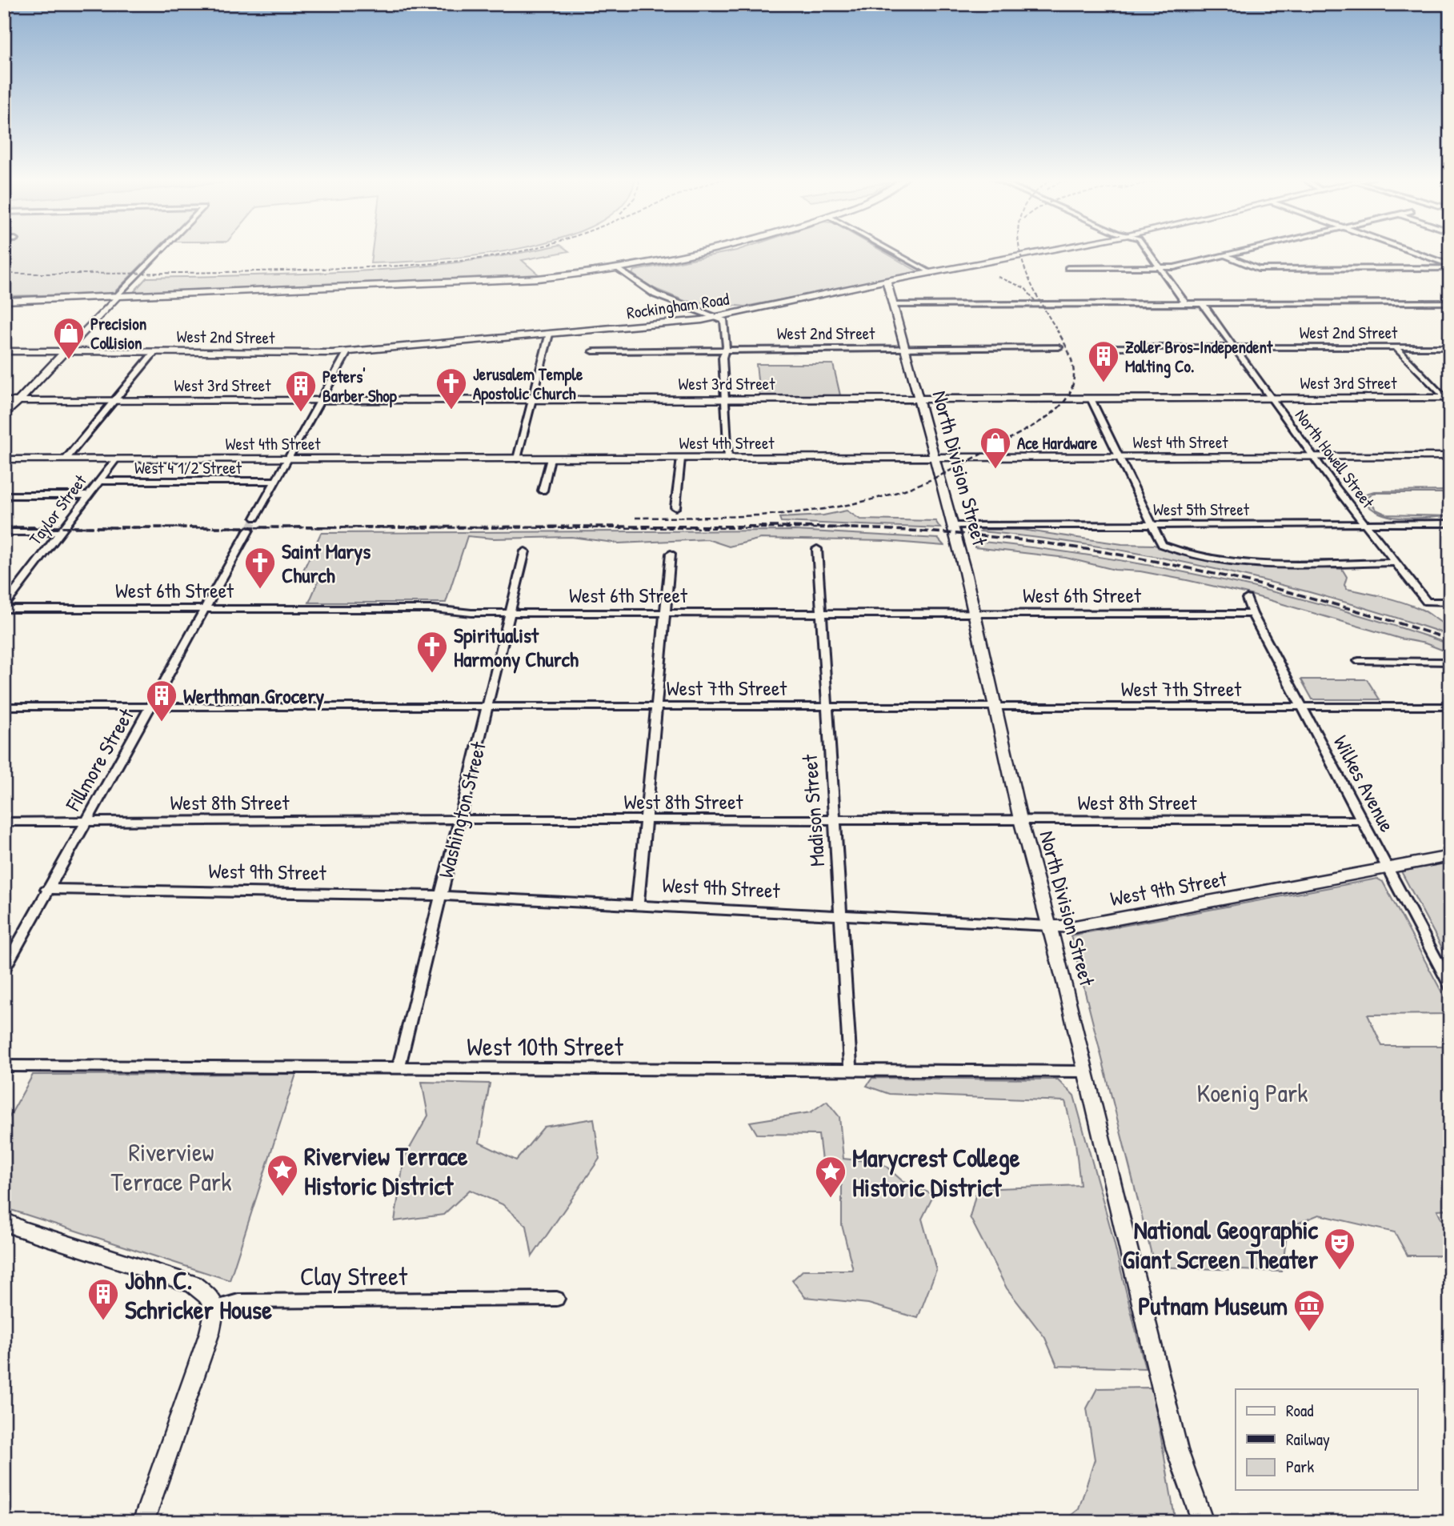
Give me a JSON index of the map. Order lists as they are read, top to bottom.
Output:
{
  "streets": {
    "main road": [
      "Rockingham Road",
      "West 2nd Street",
      "West 3rd Street",
      "West 4th Street",
      "North Division Street",
      "West 9th Street"
    ],
    "street": [
      "North Howell Street",
      "West 4 1/2 Street",
      "West 5th Street",
      "Taylor Street",
      "West 6th Street",
      "West 7th Street",
      "Fillmore Street",
      "Wilkes Avenue",
      "West 8th Street",
      "Washington Street",
      "Madison Street",
      "West 10th Street",
      "Clay Street"
    ]
  },
  "crossings": [
    ["Rockingham Road", "West 2nd Street"],
    ["Rockingham Road", "North Division Street"],
    ["West 2nd Street", "North Howell Street"],
    ["West 2nd Street", "North Division Street"],
    ["West 2nd Street", "Taylor Street"],
    ["West 3rd Street", "North Howell Street"],
    ["West 3rd Street", "North Division Street"],
    ["West 3rd Street", "Taylor Street"],
    ["West 4th Street", "North Howell Street"],
    ["West 4th Street", "North Division Street"],
    ["West 4th Street", "Taylor Street"],
    ["North Howell Street", "West 5th Street"],
    ["West 4 1/2 Street", "Taylor Street"],
    ["North Division Street", "West 5th Street"],
    ["North Division Street", "West 6th Street"],
    ["North Division Street", "West 7th Street"],
    ["North Division Street", "West 8th Street"],
    ["North Division Street", "West 9th Street"],
    ["North Division Street", "West 10th Street"],
    ["Taylor Street", "West 6th Street"],
    ["West 6th Street", "Fillmore Street"],
    ["West 6th Street", "Wilkes Avenue"],
    ["West 6th Street", "Washington Street"],
    ["West 6th Street", "Madison Street"],
    ["West 7th Street", "Fillmore Street"],
    ["West 7th Street", "Wilkes Avenue"],
    ["West 7th Street", "Washington Street"],
    ["West 7th Street", "Madison Street"],
    ["Fillmore Street", "West 8th Street"],
    ["Fillmore Street", "West 9th Street"],
    ["Wilkes Avenue", "West 8th Street"],
    ["Wilkes Avenue", "West 9th Street"],
    ["West 8th Street", "Washington Street"],
    ["West 8th Street", "Madison Street"],
    ["Washington Street", "West 9th Street"],
    ["Washington Street", "West 10th Street"],
    ["Madison Street", "West 9th Street"],
    ["Madison Street", "West 10th Street"]
  ],
  "parks": ["Koenig Park", "Riverview Terrace Park"],
  "places": {
    "shop": ["Precision Collision", "Ace Hardware"],
    "building": [
      "Zoller Bros-Independent Malting Co.",
      "Peters' Barber Shop",
      "Werthman Grocery",
      "John C. Schricker House"
    ],
    "church": ["Jerusalem Temple Apostolic Church", "Saint Marys Church", "Spiritualist Harmony Church"],
    "place": ["Riverview Terrace Historic District", "Marycrest College Historic District"],
    "theatre": ["National Geographic Giant Screen Theater"],
    "museum": ["Putnam Museum"]
  },
  "legend": ["Road", "Railway", "Park"]
}
